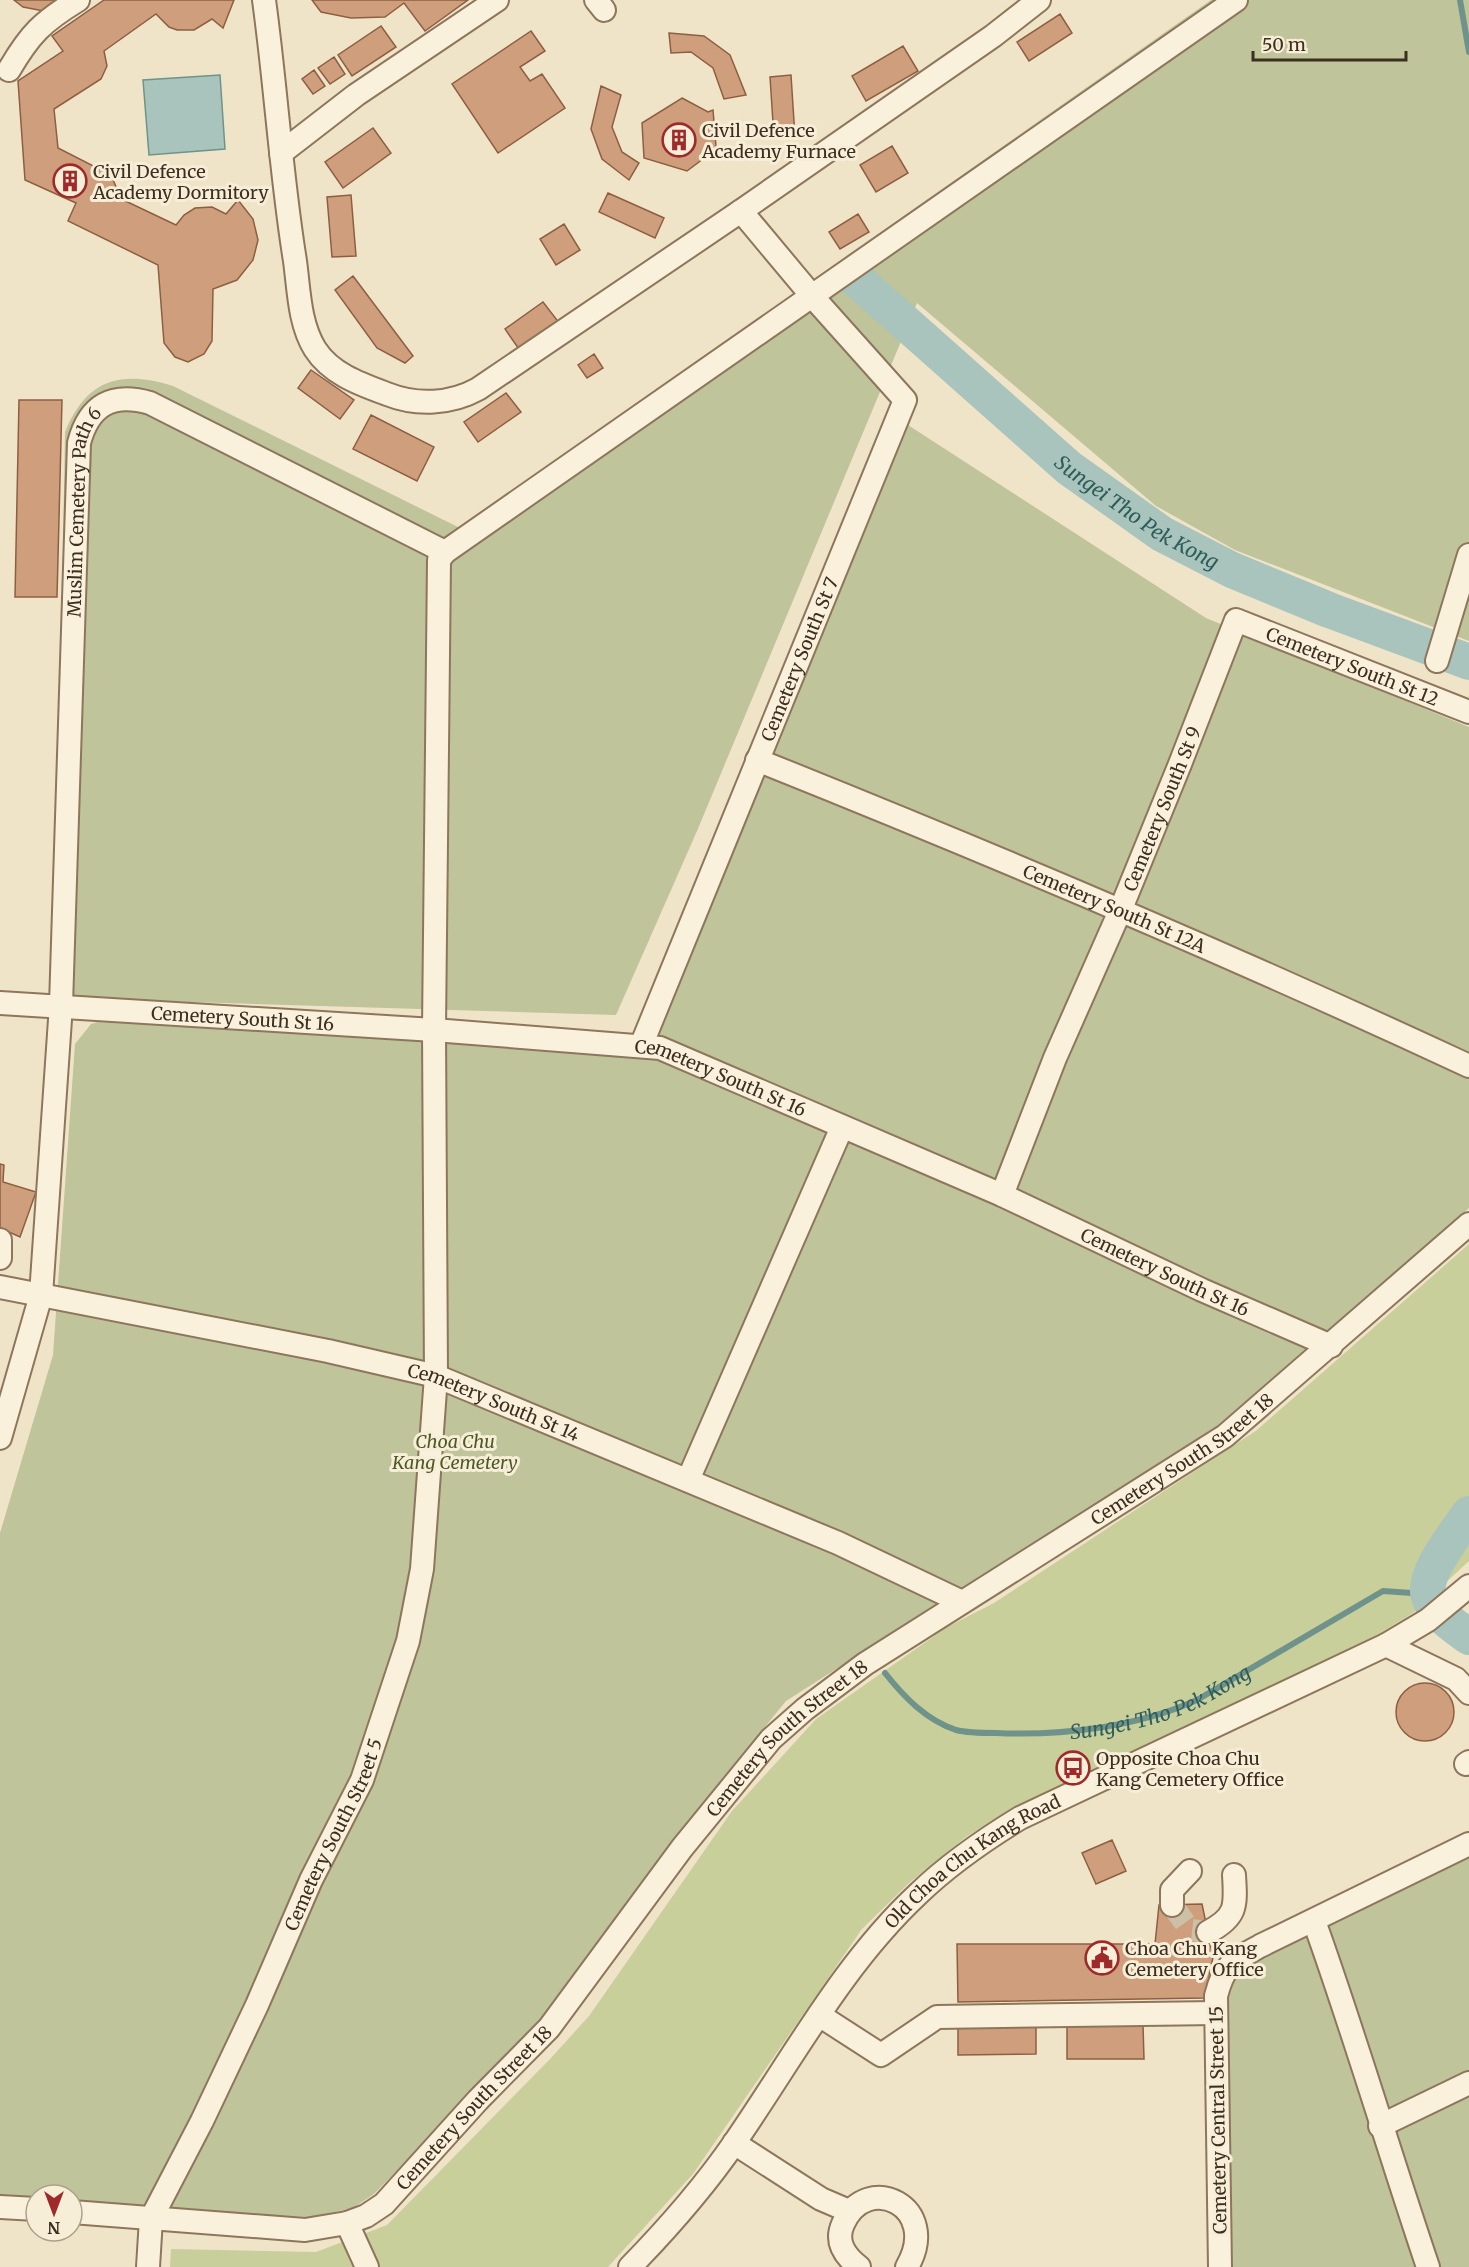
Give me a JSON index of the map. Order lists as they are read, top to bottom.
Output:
{
  "streets": {
    "street": [
      "Muslim Cemetery Path 6",
      "Cemetery South St 7",
      "Cemetery South St 12",
      "Cemetery South St 9",
      "Cemetery South St 12A",
      "Cemetery South St 16",
      "Cemetery South St 14",
      "Cemetery South Street 18",
      "Cemetery South Street 5",
      "Old Choa Chu Kang Road",
      "Cemetery Central Street 15"
    ]
  },
  "crossings": [
    ["Muslim Cemetery Path 6", "Cemetery South St 16"],
    ["Muslim Cemetery Path 6", "Cemetery South St 14"],
    ["Muslim Cemetery Path 6", "Cemetery South Street 5"],
    ["Cemetery South St 7", "Cemetery South St 12A"],
    ["Cemetery South St 7", "Cemetery South St 16"],
    ["Cemetery South St 12", "Cemetery South St 9"],
    ["Cemetery South St 9", "Cemetery South St 12A"],
    ["Cemetery South St 9", "Cemetery South St 16"],
    ["Cemetery South St 16", "Cemetery South Street 18"],
    ["Cemetery South St 16", "Cemetery South Street 5"],
    ["Cemetery South St 14", "Cemetery South Street 18"],
    ["Cemetery South St 14", "Cemetery South Street 5"],
    ["Cemetery South Street 18", "Cemetery South Street 5"]
  ],
  "water": ["Sungei Tho Pek Kong"],
  "parks": ["Choa Chu Kang Cemetery"],
  "places": {
    "building": ["Civil Defence Academy Furnace", "Civil Defence Academy Dormitory"],
    "bus stop": ["Opposite Choa Chu Kang Cemetery Office"],
    "public building": ["Choa Chu Kang Cemetery Office"]
  },
  "scale_bar": "50 m",
  "north": "bottom"
}
